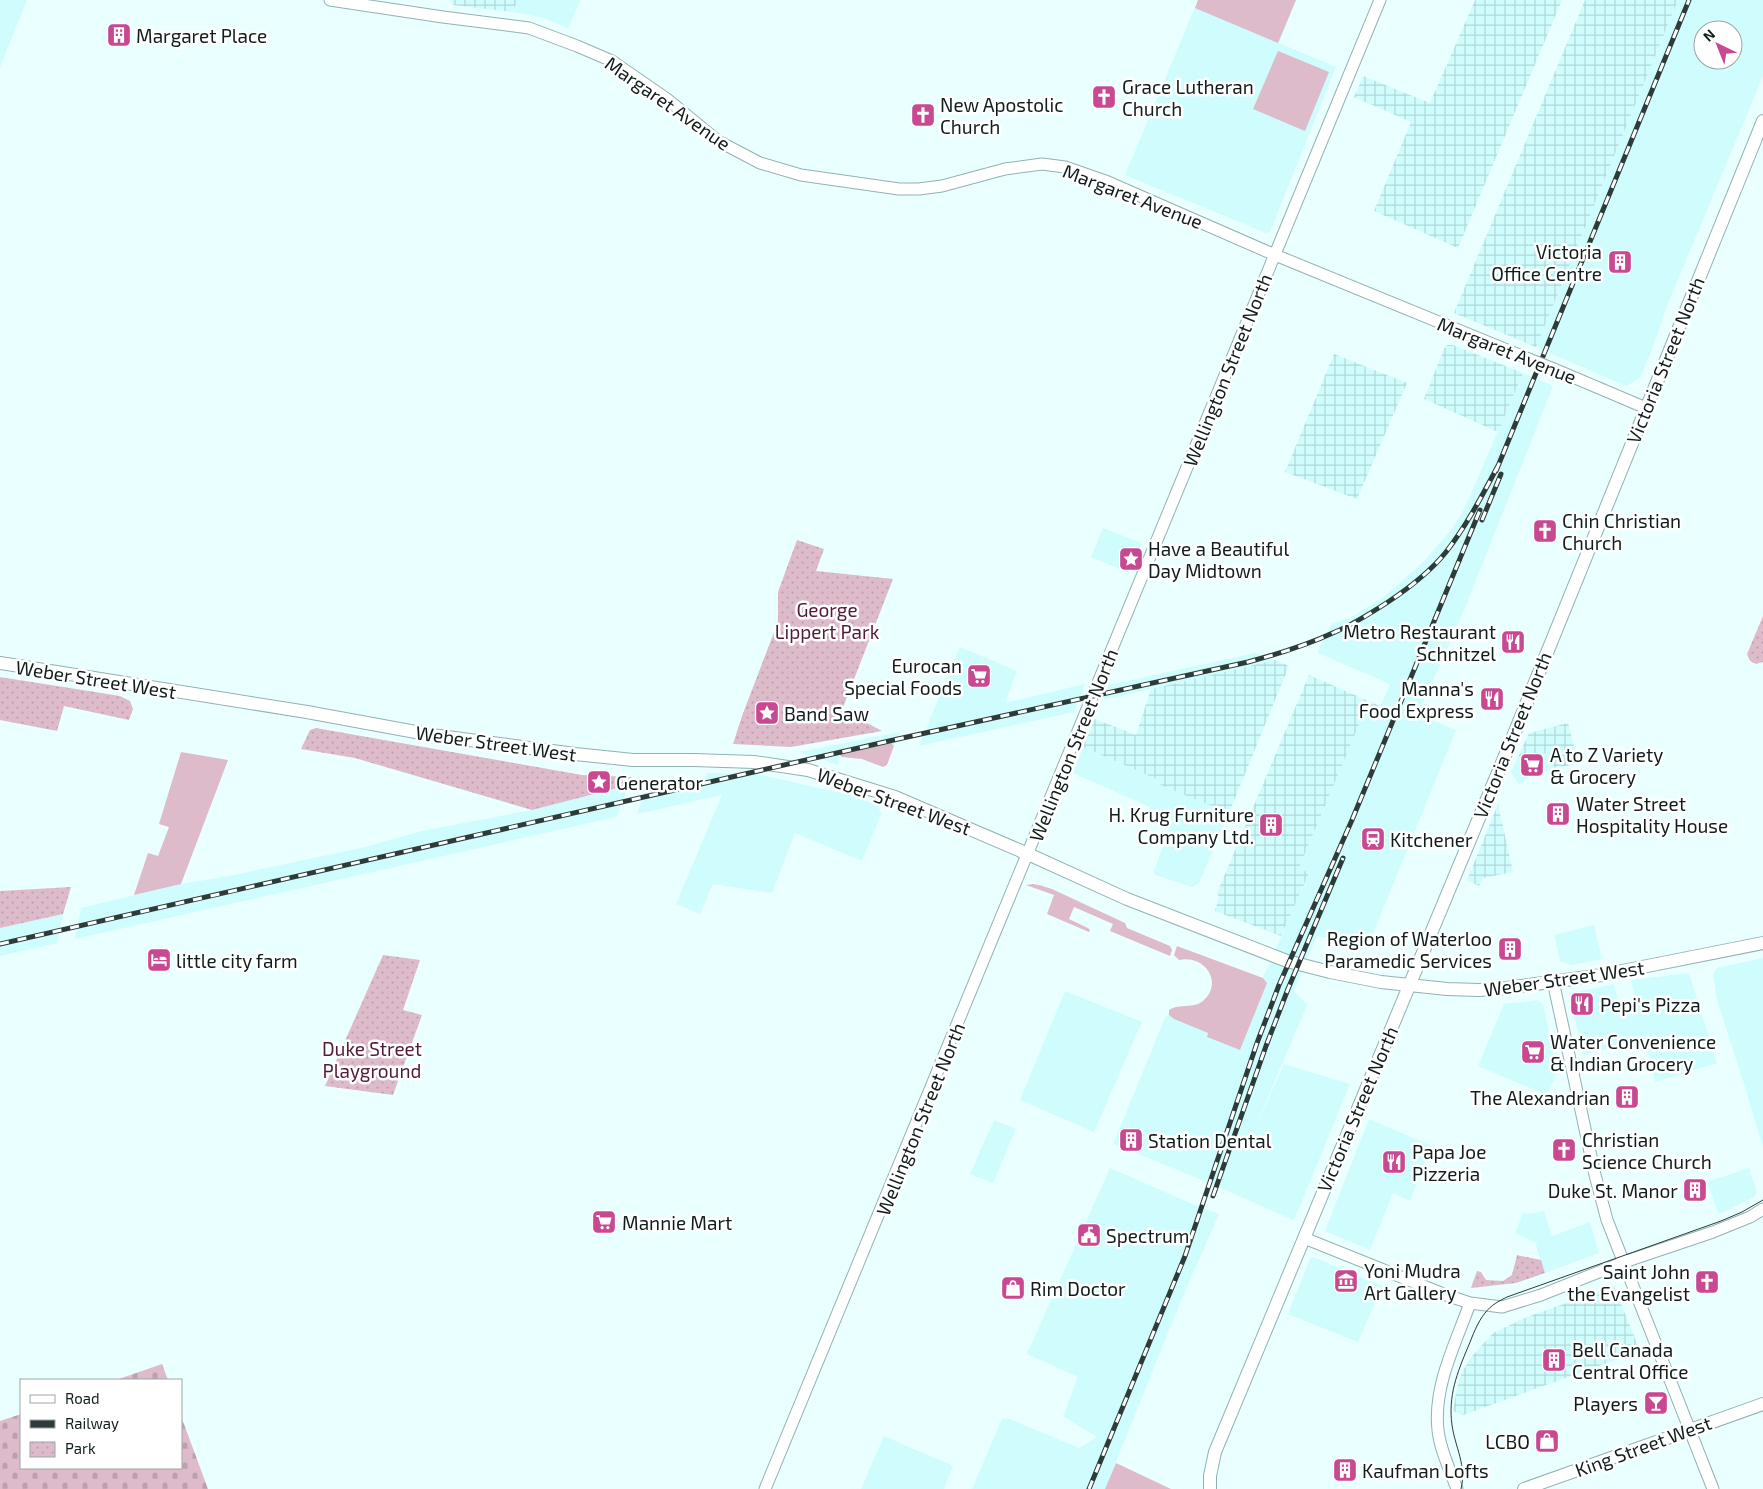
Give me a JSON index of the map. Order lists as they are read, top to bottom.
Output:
{
  "streets": {
    "main road": ["Victoria Street North", "Weber Street West", "King Street West"],
    "street": ["Margaret Avenue", "Wellington Street North"]
  },
  "crossings": [
    ["Margaret Avenue", "Victoria Street North"],
    ["Margaret Avenue", "Wellington Street North"],
    ["Victoria Street North", "Weber Street West"],
    ["Wellington Street North", "Weber Street West"]
  ],
  "parks": ["George Lippert Park", "Duke Street Playground"],
  "places": {
    "building": [
      "Margaret Place",
      "Victoria Office Centre",
      "Water Street Hospitality House",
      "H. Krug Furniture Company Ltd.",
      "Region of Waterloo Paramedic Services",
      "The Alexandrian",
      "Station Dental",
      "Duke St. Manor",
      "Bell Canada Central Office",
      "Kaufman Lofts"
    ],
    "church": [
      "Grace Lutheran Church",
      "New Apostolic Church",
      "Chin Christian Church",
      "Christian Science Church",
      "Saint John the Evangelist"
    ],
    "place": ["Have a Beautiful Day Midtown", "Band Saw", "Generator"],
    "restaurant": [
      "Metro Restaurant Schnitzel",
      "Manna's Food Express",
      "Pepi's Pizza",
      "Papa Joe Pizzeria"
    ],
    "supermarket": [
      "Eurocan Special Foods",
      "A to Z Variety & Grocery",
      "Water Convenience & Indian Grocery",
      "Mannie Mart"
    ],
    "station": ["Kitchener"],
    "hotel": ["little city farm"],
    "public building": ["Spectrum"],
    "museum": ["Yoni Mudra Art Gallery"],
    "shop": ["Rim Doctor", "LCBO"],
    "bar": ["Players"]
  },
  "legend": ["Road", "Railway", "Park"],
  "north": "top left"
}
